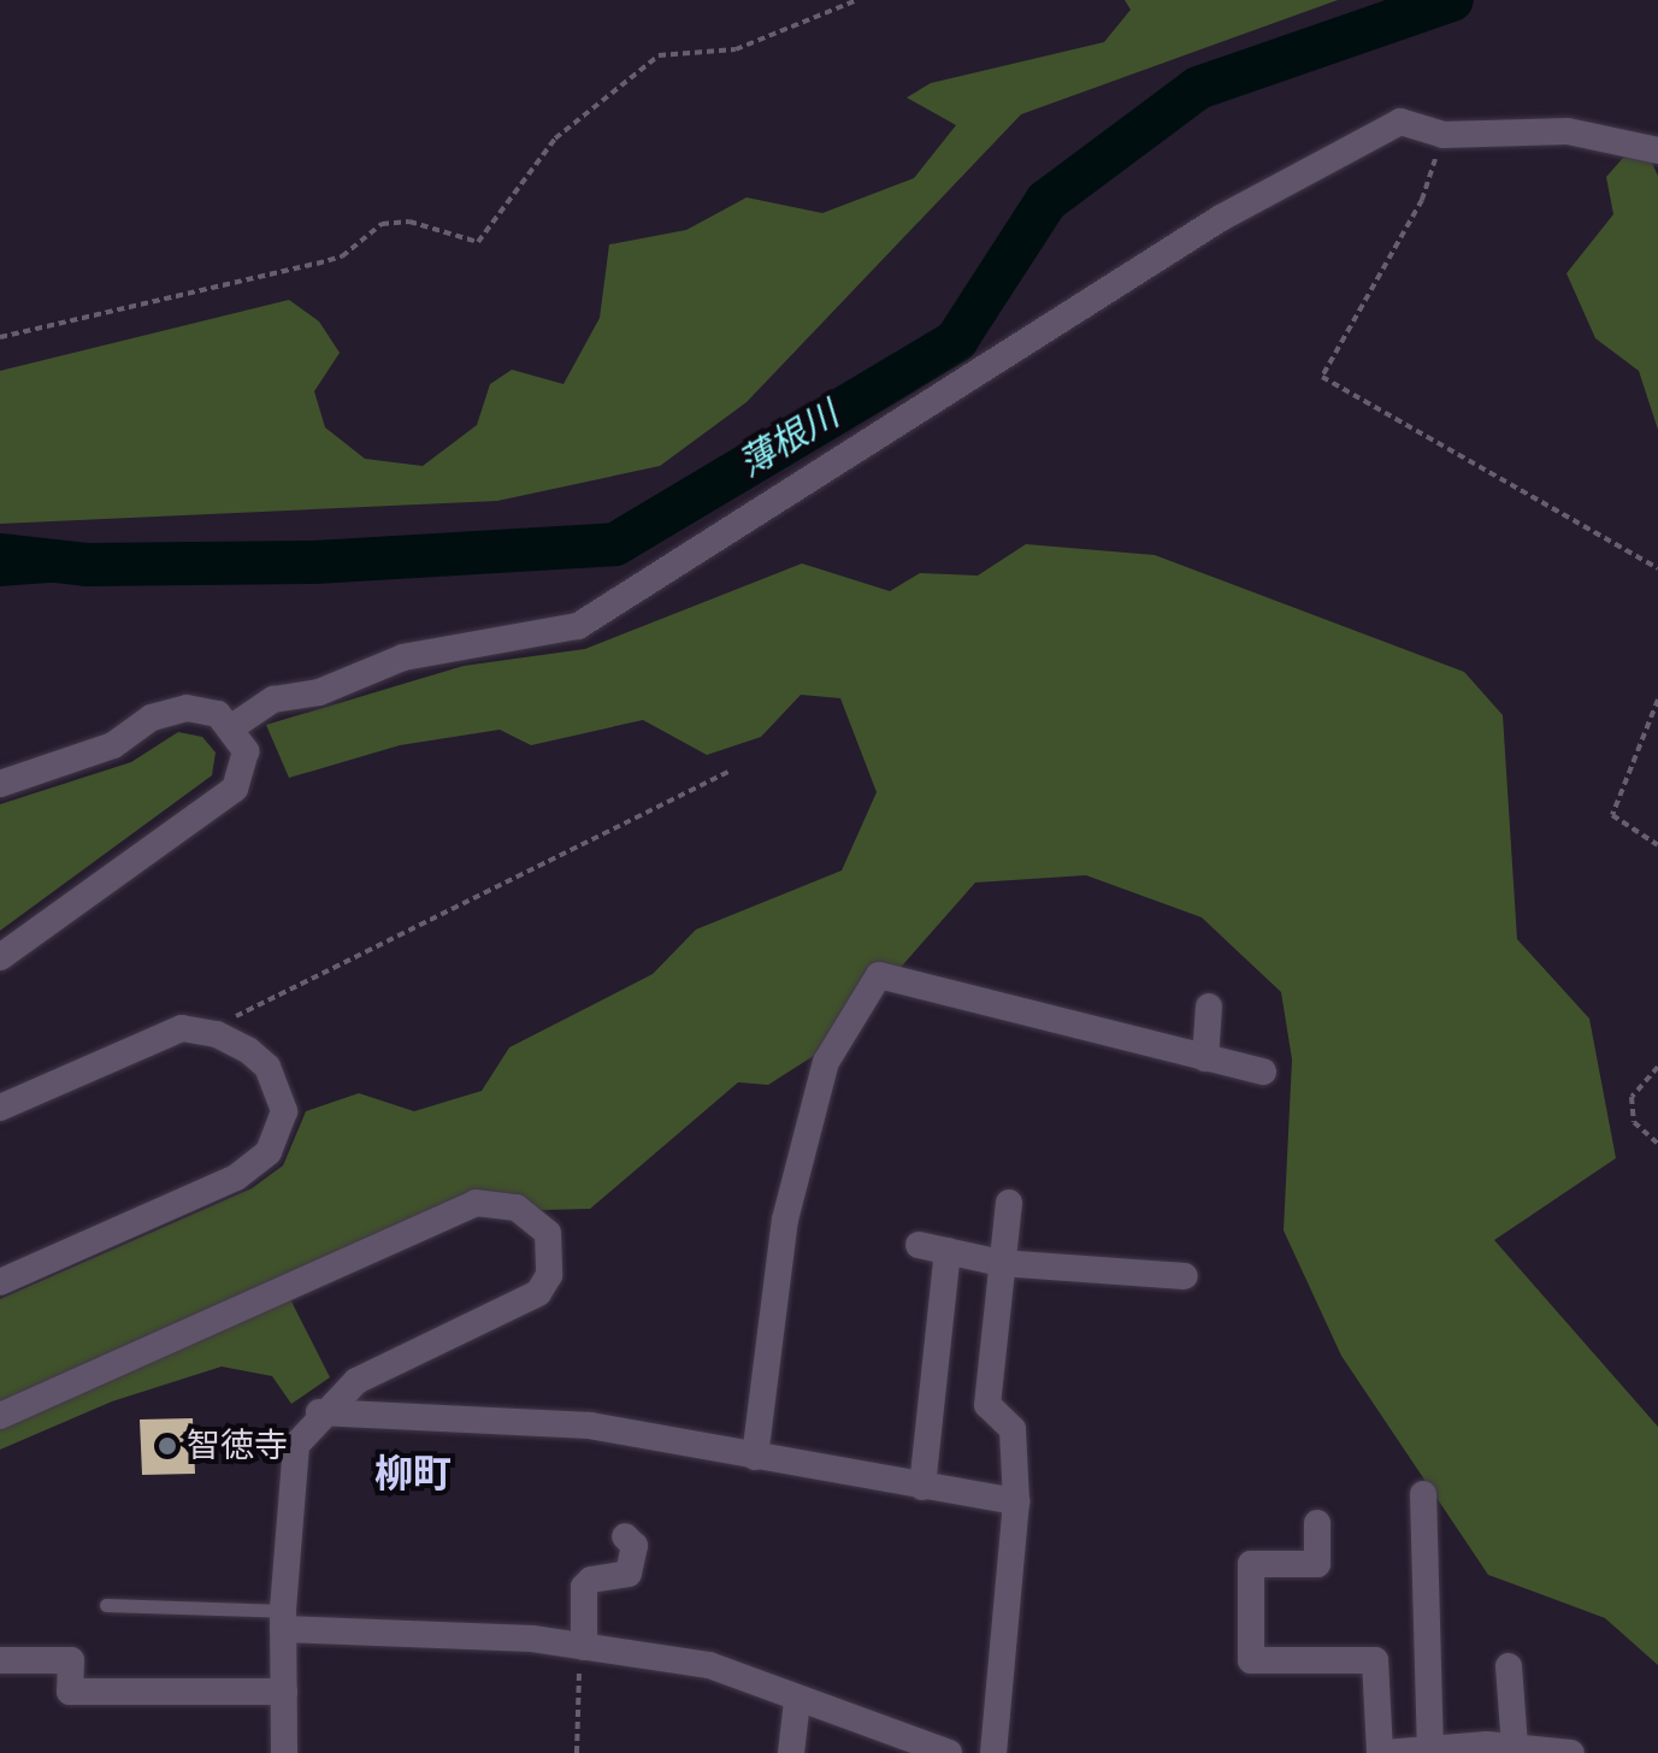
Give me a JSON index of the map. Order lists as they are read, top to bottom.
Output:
{
  "districts": ["柳町"],
  "water": ["薄根川"],
  "places": ["智徳寺"]
}
